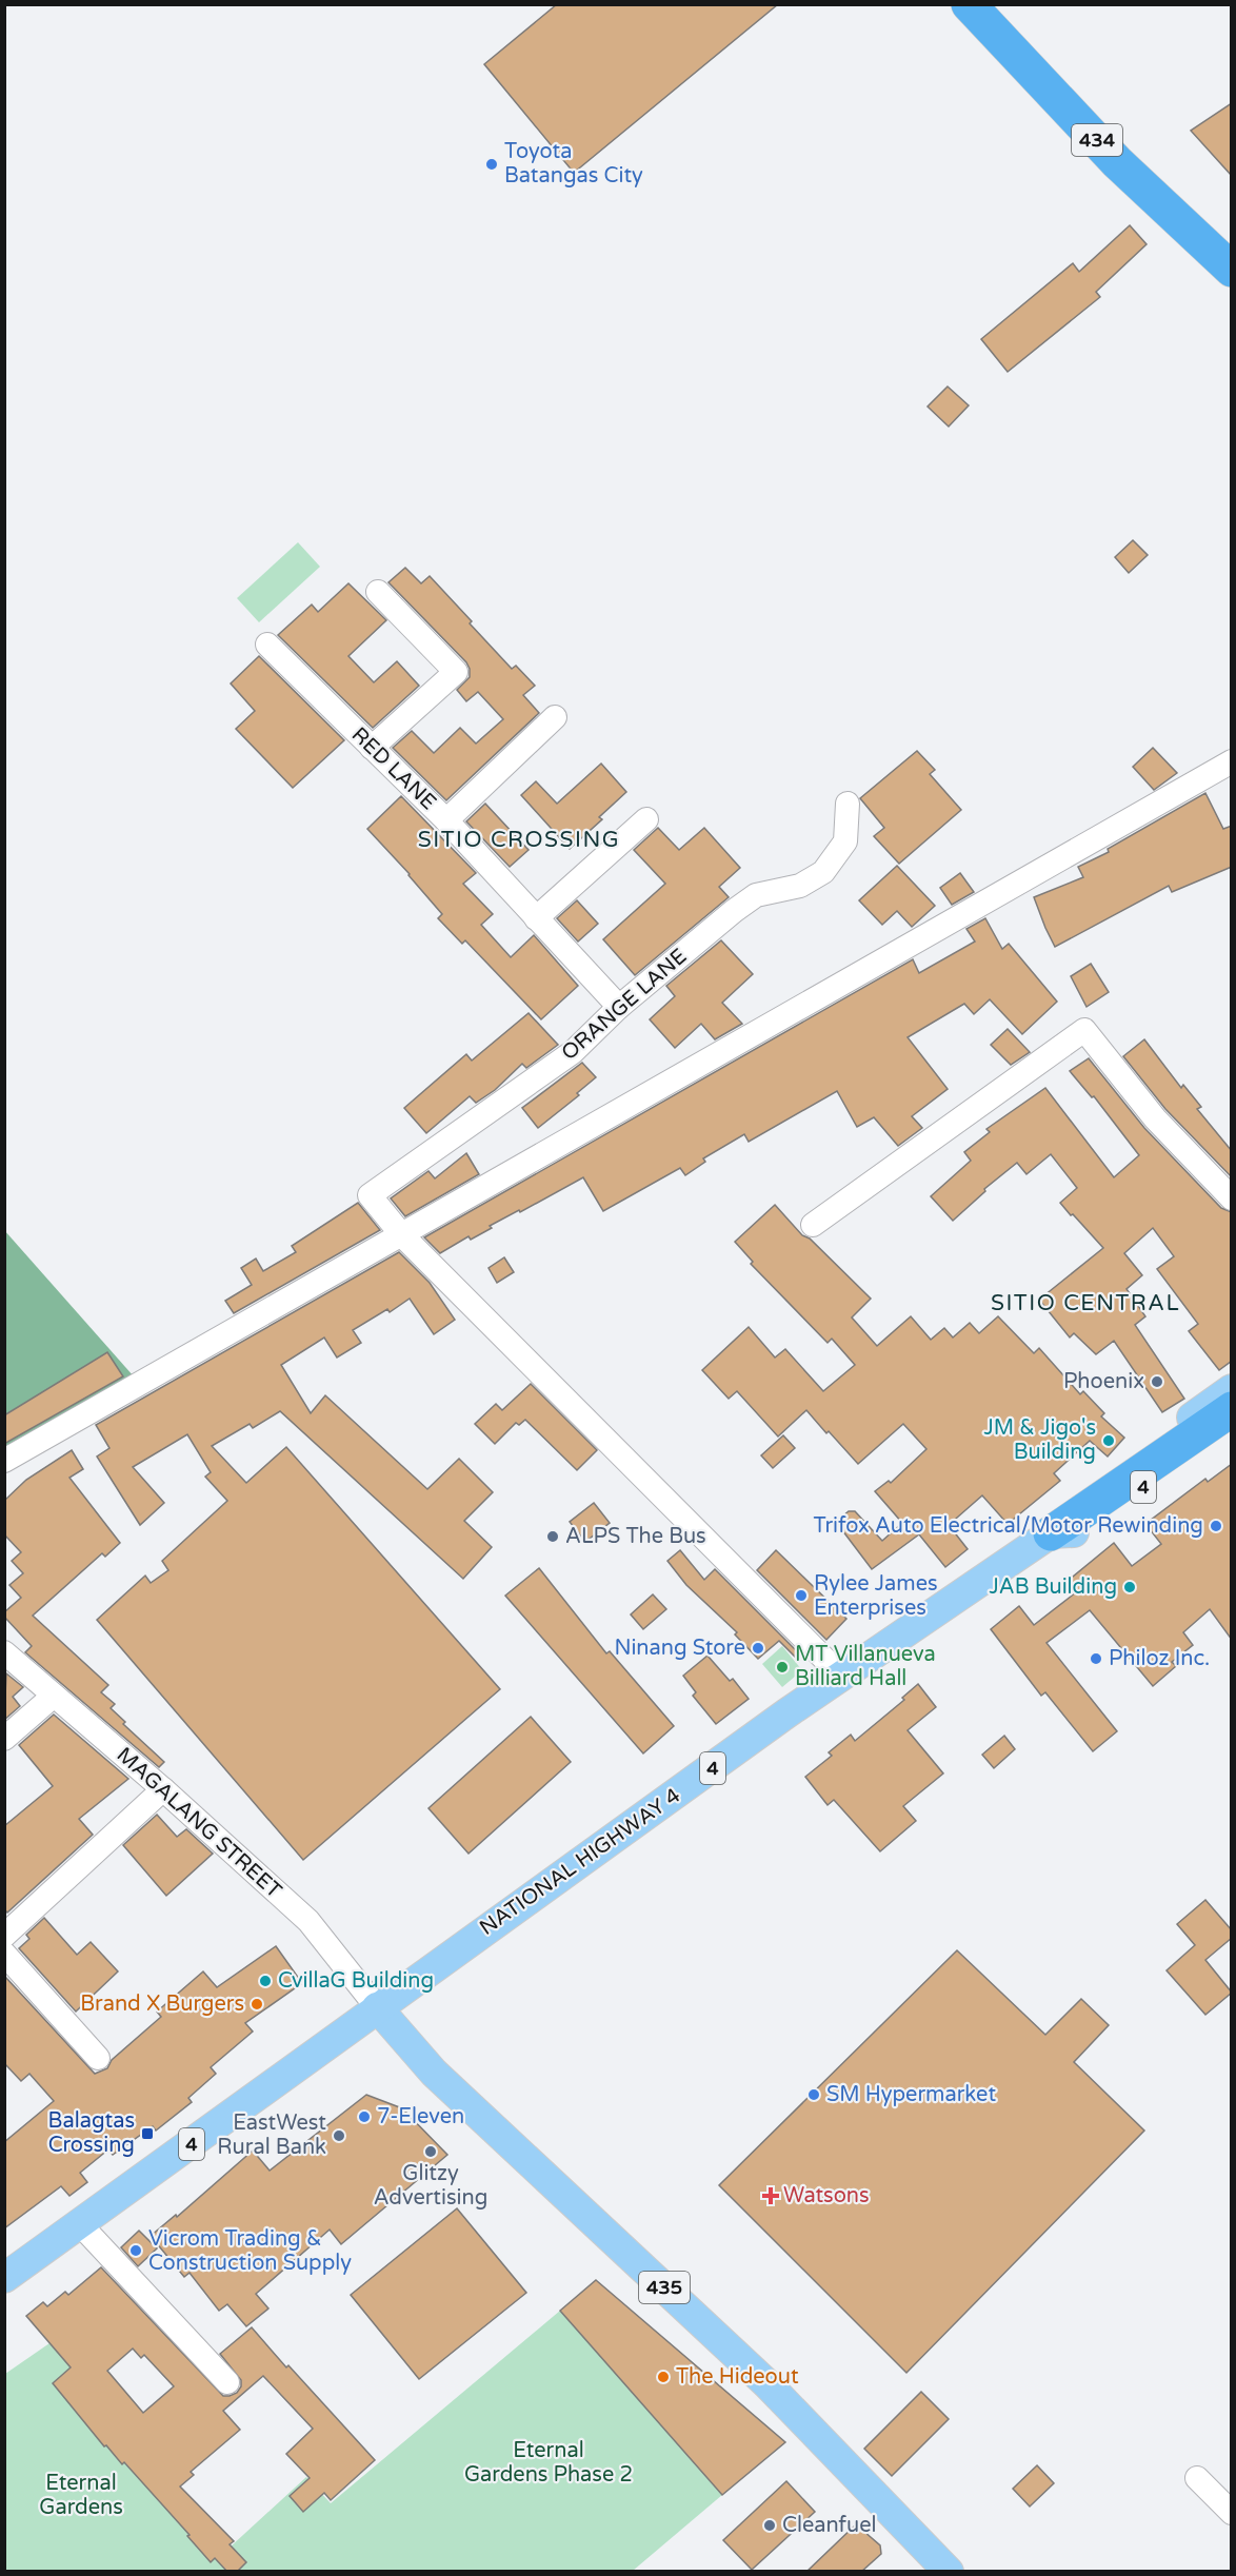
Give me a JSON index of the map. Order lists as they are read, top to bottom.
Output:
{
  "streets": {
    "highway": ["434"],
    "main road": ["4", "NATIONAL HIGHWAY 4", "435"],
    "street": ["RED LANE", "ORANGE LANE", "MAGALANG STREET"]
  },
  "crossings": [
    ["RED LANE", "ORANGE LANE"],
    ["MAGALANG STREET", "NATIONAL HIGHWAY 4"],
    ["MAGALANG STREET", "435"],
    ["NATIONAL HIGHWAY 4", "435"]
  ],
  "districts": ["SITIO CROSSING", "SITIO CENTRAL"],
  "parks": ["Eternal Gardens Phase 2", "Eternal Gardens"],
  "places": {
    "other": [
      "Toyota Batangas City",
      "Phoenix",
      "JM & Jigo's Building",
      "Trifox Auto Electrical/Motor Rewinding",
      "ALPS The Bus",
      "JAB Building",
      "Rylee James Enterprises",
      "Ninang Store",
      "Philoz Inc.",
      "MT Villanueva Billiard Hall",
      "CvillaG Building",
      "Brand X Burgers",
      "SM Hypermarket",
      "7-Eleven",
      "EastWest Rural Bank",
      "Glitzy Advertising",
      "Vicrom Trading & Construction Supply",
      "The Hideout",
      "Cleanfuel"
    ],
    "transit": ["Balagtas Crossing"],
    "health": ["Watsons"]
  }
}
